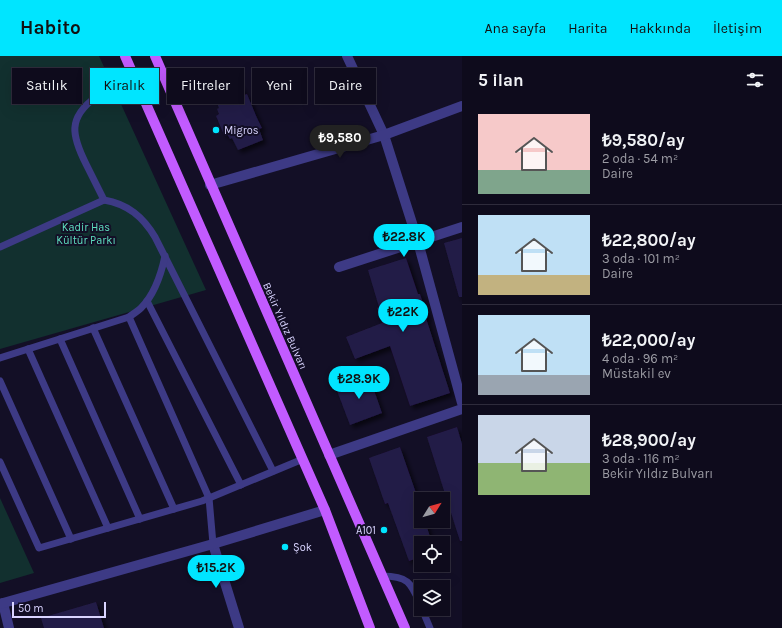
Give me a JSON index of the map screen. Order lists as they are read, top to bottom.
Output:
{
  "streets": {
    "main road": ["Bekir Yıldız Bulvarı"]
  },
  "parks": ["Kadir Has Kültür Parkı"],
  "places": ["Migros", "A101", "Şok"],
  "scale_bar": "50 m",
  "north": "top right",
  "page": {
    "header": "Habito",
    "nav": [
      "Ana sayfa",
      "Harita",
      "Hakkında",
      "İletişim"
    ],
    "heading": "5 ilan",
    "chip": [
      "Satılık",
      "Kiralık",
      "Filtreler",
      "Yeni",
      "Daire"
    ],
    "list": [
      {
        "name": "₺9,580/ay",
        "note": "2 oda · 54 m² · Daire"
      },
      {
        "name": "₺22,800/ay",
        "note": "3 oda · 101 m² · Daire"
      },
      {
        "name": "₺22,000/ay",
        "note": "4 oda · 96 m² · Müstakil ev"
      },
      {
        "name": "₺28,900/ay",
        "note": "3 oda · 116 m² · Bekir Yıldız Bulvarı"
      }
    ],
    "price": [
      "₺9,580",
      "₺22.8K",
      "₺22K",
      "₺28.9K",
      "₺15.2K"
    ],
    "scale": "50 m"
  }
}
